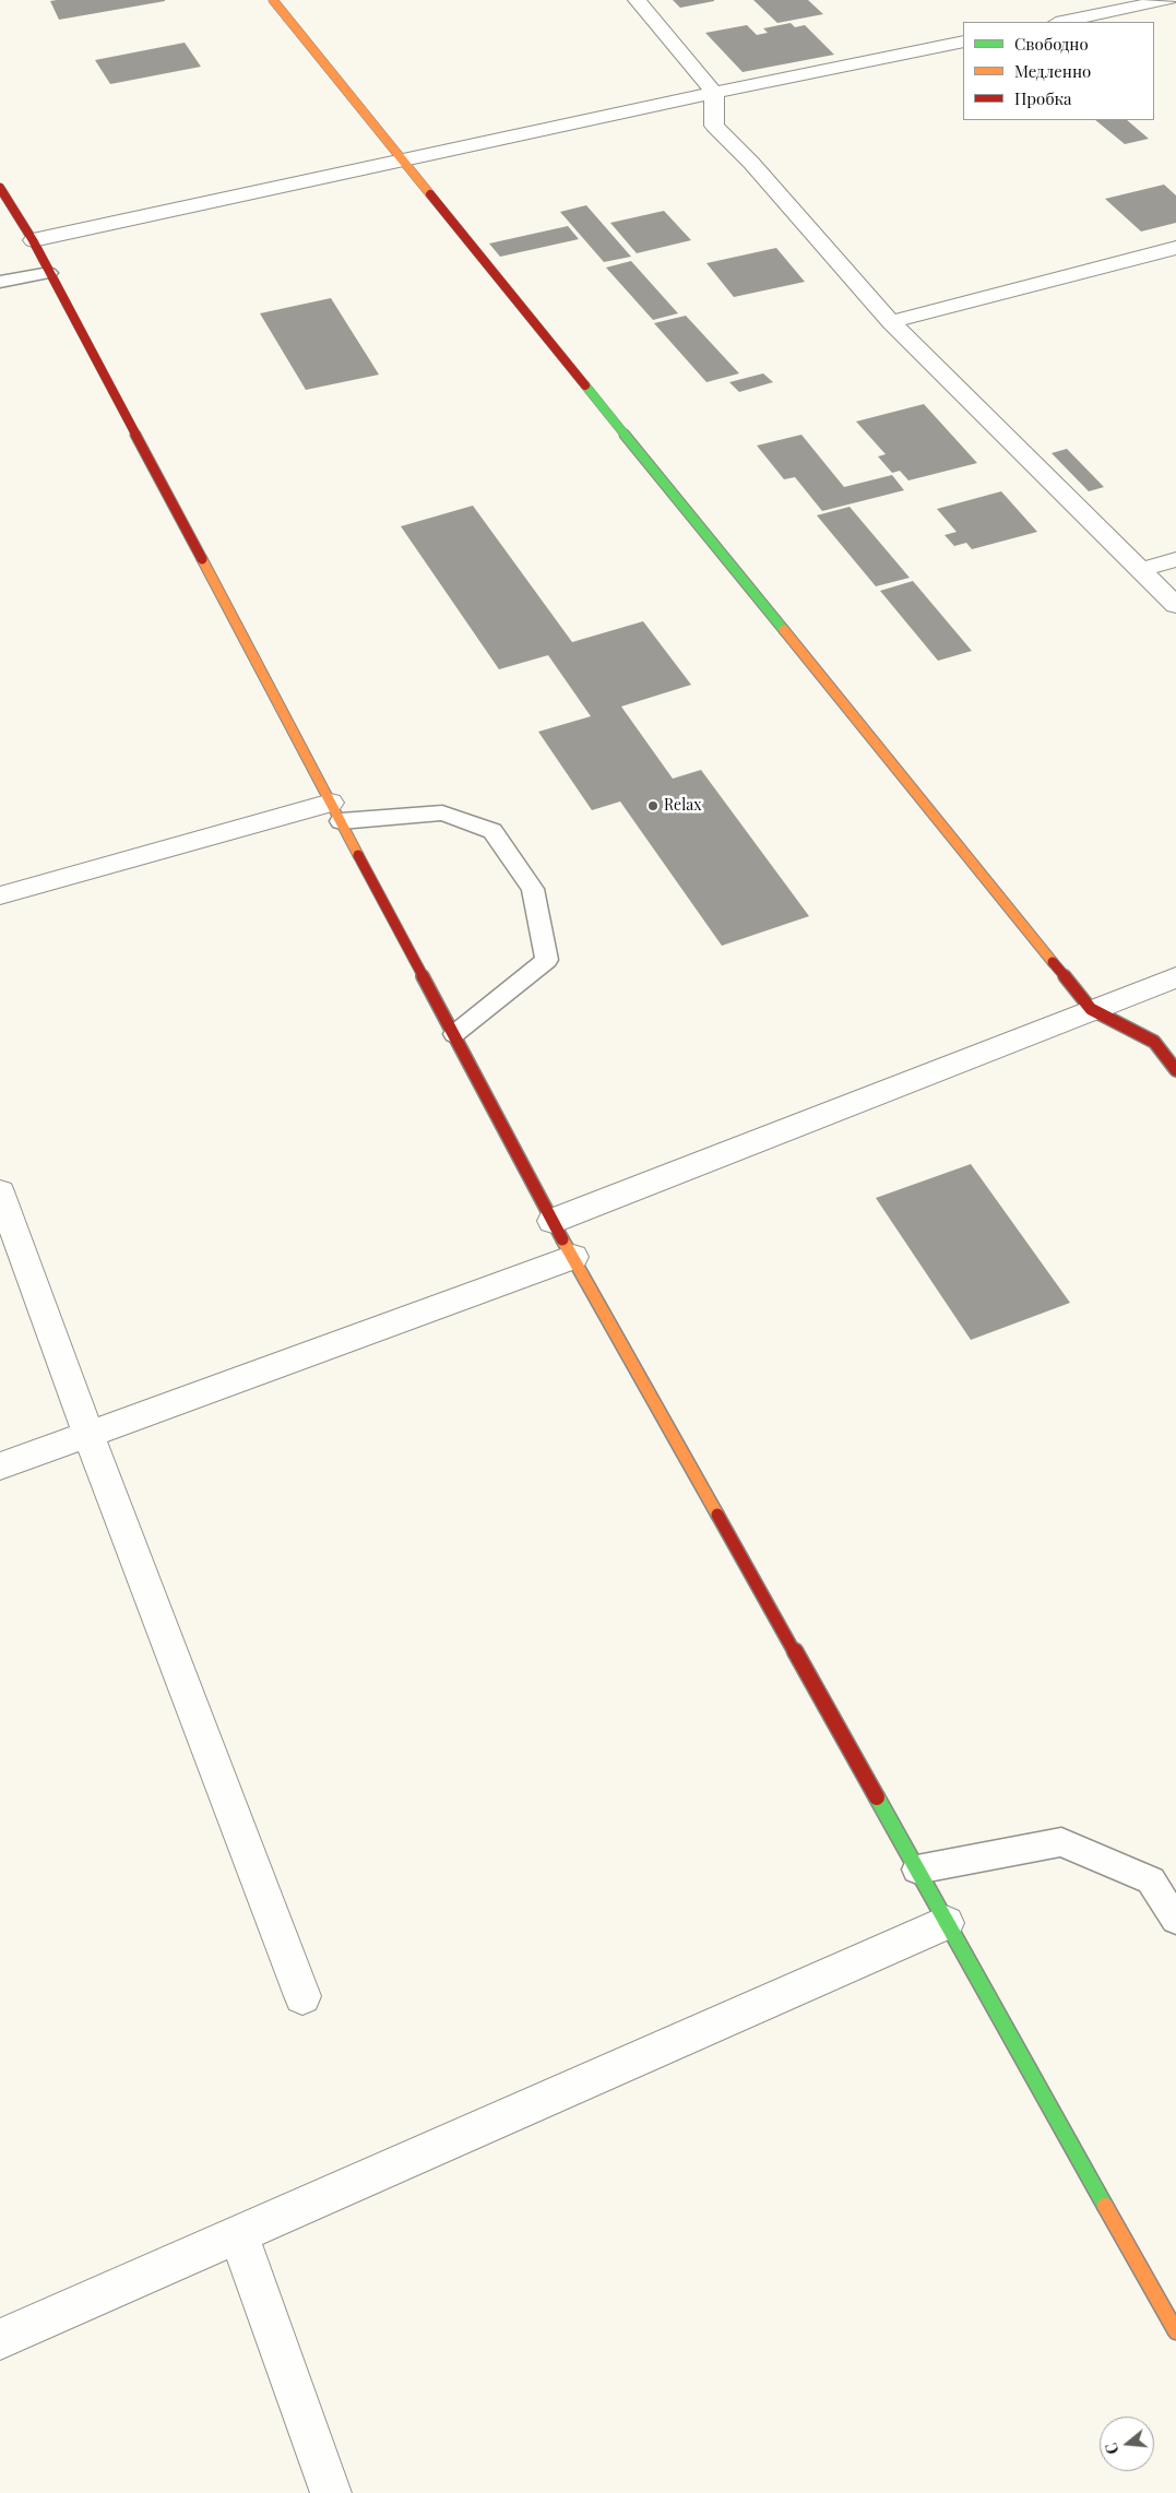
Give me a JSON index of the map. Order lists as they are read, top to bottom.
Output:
{
  "places": ["Relax"],
  "legend": ["Свободно", "Медленно", "Пробка"],
  "north": "left"
}
